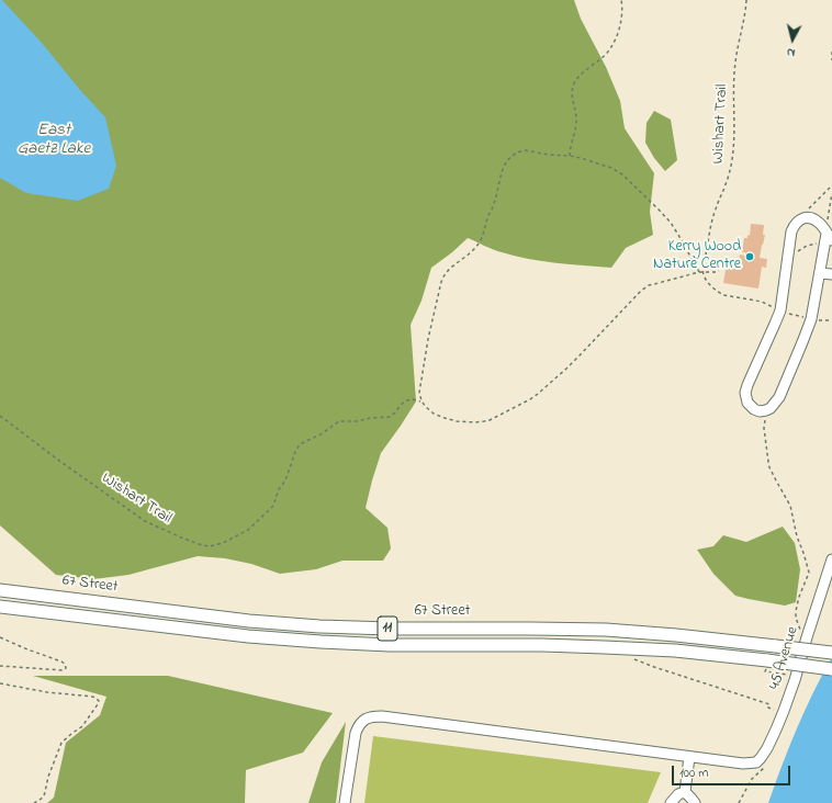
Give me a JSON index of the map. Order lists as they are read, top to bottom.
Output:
{
  "streets": {
    "main road": ["67 Street", "11"],
    "street": ["45 Avenue"],
    "path": ["Wishart Trail"]
  },
  "water": ["East Gaetz Lake"],
  "places": ["Kerry Wood Nature Centre"],
  "scale_bar": "100 m",
  "north": "bottom"
}
